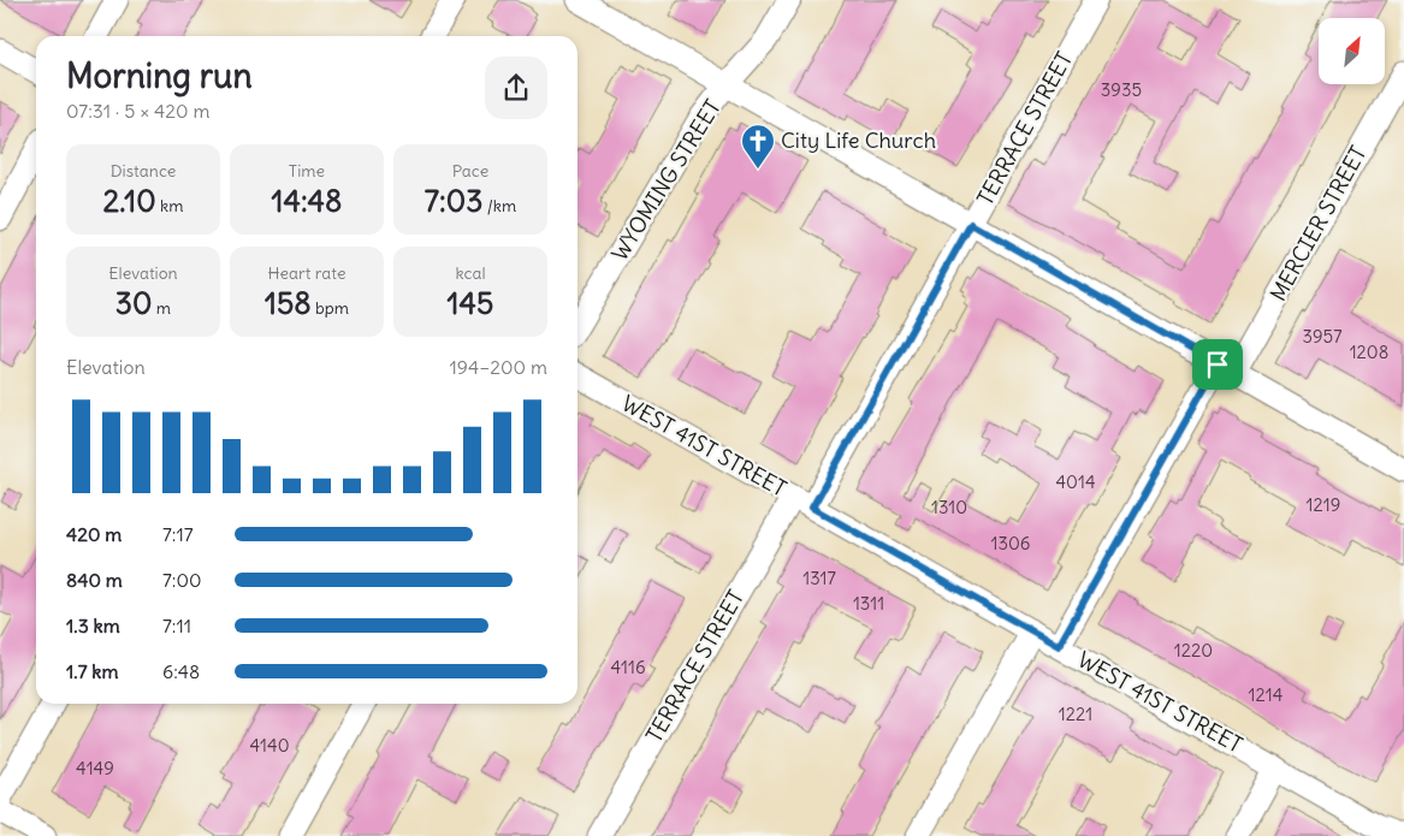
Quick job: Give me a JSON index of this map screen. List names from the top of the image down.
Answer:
{
  "streets": {
    "street": [
      "TERRACE STREET",
      "WYOMING STREET",
      "MERCIER STREET",
      "WEST 41ST STREET"
    ]
  },
  "crossings": [
    ["TERRACE STREET", "WEST 41ST STREET"],
    ["MERCIER STREET", "WEST 41ST STREET"]
  ],
  "places": {
    "church": ["City Life Church"]
  },
  "house_numbers": [
    "3935",
    "3957",
    "1208",
    "4014",
    "1219",
    "1310",
    "1306",
    "1317",
    "1311",
    "1220",
    "4116",
    "1214",
    "1221",
    "4140",
    "4149"
  ],
  "north": "top right",
  "page": {
    "heading": ["Morning run", "07:31 · 5 × 420 m"],
    "stats": [
      ["Distance", "2.10 km"],
      ["Time", "14:48"],
      ["Pace", "7:03 /km"],
      ["Elevation", "30 m"],
      ["Heart rate", "158 bpm"],
      ["kcal", "145"]
    ],
    "chart": ["Elevation", "194–200 m"],
    "list": [
      {
        "name": "420 m",
        "note": "7:17"
      },
      {
        "name": "840 m",
        "note": "7:00"
      },
      {
        "name": "1.3 km",
        "note": "7:11"
      },
      {
        "name": "1.7 km",
        "note": "6:48"
      }
    ]
  }
}
